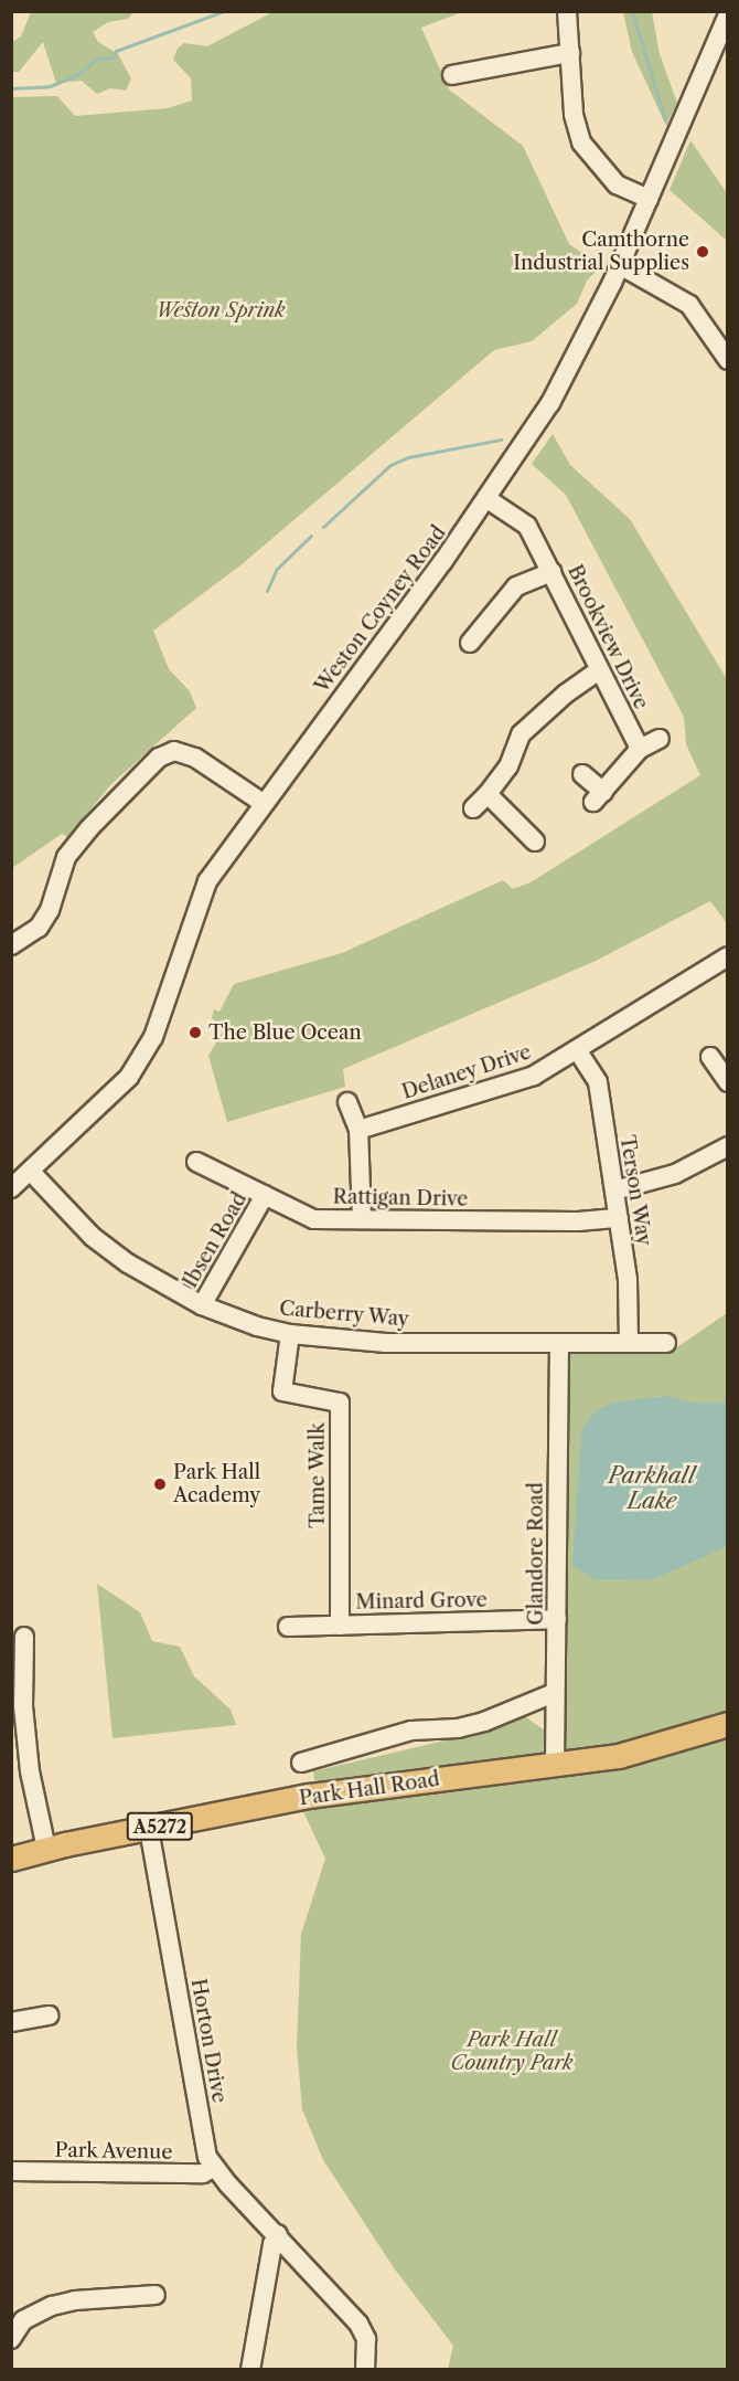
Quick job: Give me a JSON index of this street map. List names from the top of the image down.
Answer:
{
  "streets": {
    "main road": ["Park Hall Road", "A5272"],
    "street": [
      "Weston Coyney Road",
      "Brookview Drive",
      "Delaney Drive",
      "Terson Way",
      "Rattigan Drive",
      "Ibsen Road",
      "Carberry Way",
      "Tame Walk",
      "Glandore Road",
      "Minard Grove",
      "Horton Drive",
      "Park Avenue"
    ]
  },
  "crossings": [
    ["Weston Coyney Road", "Brookview Drive"],
    ["Weston Coyney Road", "Carberry Way"],
    ["Delaney Drive", "Terson Way"],
    ["Terson Way", "Rattigan Drive"],
    ["Terson Way", "Carberry Way"],
    ["Rattigan Drive", "Ibsen Road"],
    ["Ibsen Road", "Carberry Way"],
    ["Carberry Way", "Tame Walk"],
    ["Carberry Way", "Glandore Road"],
    ["Tame Walk", "Minard Grove"],
    ["Glandore Road", "Minard Grove"],
    ["Glandore Road", "Park Hall Road"],
    ["Park Hall Road", "Horton Drive"],
    ["Horton Drive", "Park Avenue"]
  ],
  "water": ["Parkhall Lake"],
  "parks": ["Weston Sprink", "Park Hall Country Park"],
  "places": ["Camthorne Industrial Supplies", "The Blue Ocean", "Park Hall Academy"]
}
